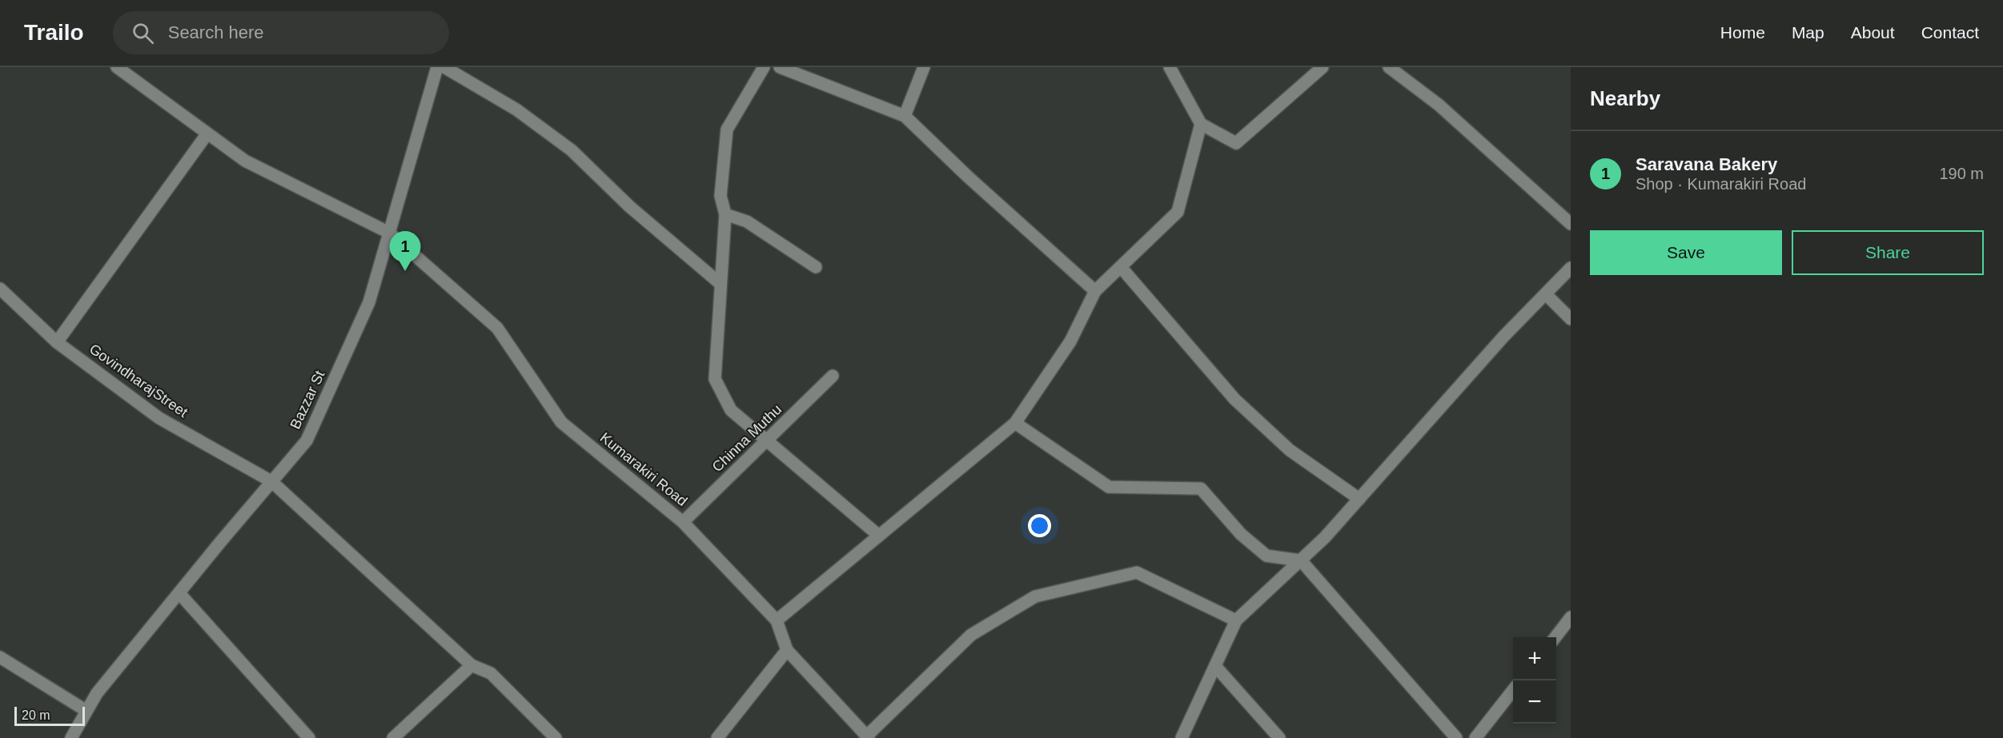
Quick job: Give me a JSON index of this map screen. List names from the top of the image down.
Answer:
{
  "streets": {
    "street": [
      "GovindharajStreet",
      "Bazzar St",
      "Chinna Muthu",
      "Kumarakiri Road"
    ]
  },
  "crossings": [
    ["GovindharajStreet", "Bazzar St"],
    ["Bazzar St", "Kumarakiri Road"],
    ["Chinna Muthu", "Kumarakiri Road"]
  ],
  "scale_bar": "20 m",
  "page": {
    "header": "Trailo",
    "search": "Search here",
    "nav": [
      "Home",
      "Map",
      "About",
      "Contact"
    ],
    "heading": "Nearby",
    "list": [
      {
        "mark": "1",
        "name": "Saravana Bakery",
        "note": "Shop · Kumarakiri Road",
        "value": "190 m"
      }
    ],
    "buttons": ["Save", "Share"],
    "pins": "1",
    "map_buttons": ["+", "−"],
    "scale": "20 m"
  }
}
